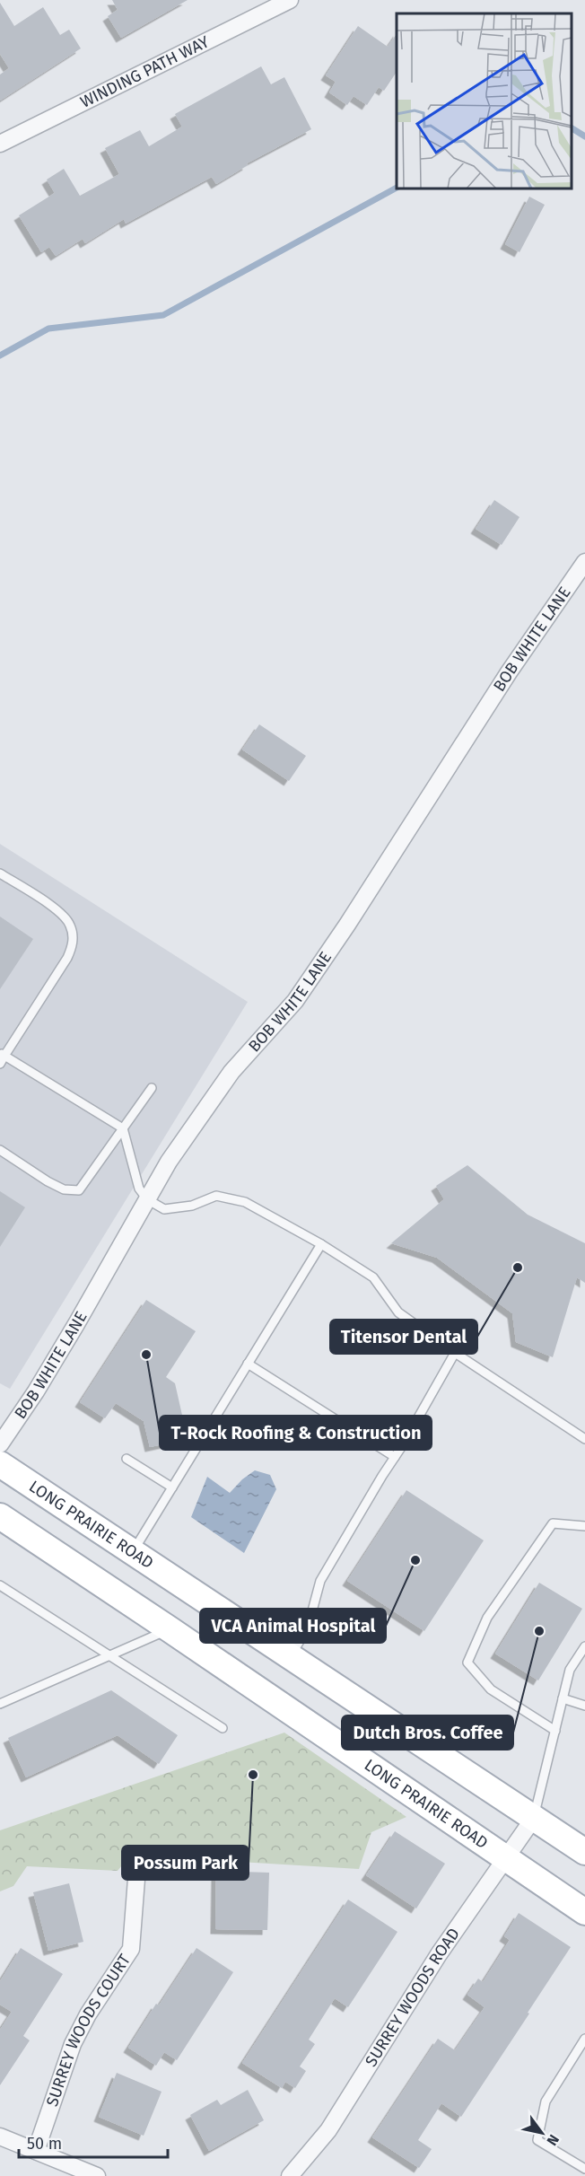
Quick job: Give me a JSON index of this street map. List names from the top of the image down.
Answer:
{
  "streets": {
    "main road": ["LONG PRAIRIE ROAD"],
    "street": [
      "WINDING PATH WAY",
      "BOB WHITE LANE",
      "SURREY WOODS ROAD",
      "SURREY WOODS COURT"
    ]
  },
  "crossings": [
    ["LONG PRAIRIE ROAD", "SURREY WOODS ROAD"]
  ],
  "places": [
    "Titensor Dental",
    "T-Rock Roofing & Construction",
    "VCA Animal Hospital",
    "Dutch Bros. Coffee",
    "Possum Park"
  ],
  "scale_bar": "50 m",
  "north": "bottom right"
}
